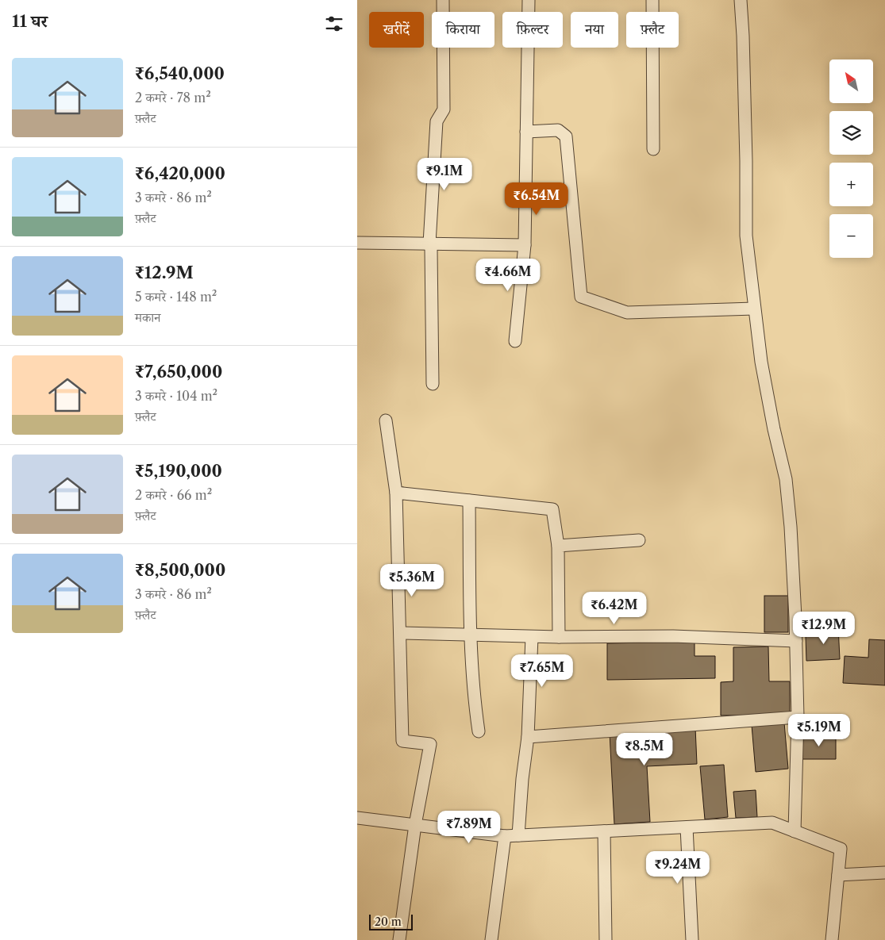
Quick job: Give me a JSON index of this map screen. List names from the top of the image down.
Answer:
{
  "scale_bar": "20 m",
  "north": "top left",
  "page": {
    "heading": "11 घर",
    "chip": [
      "खरीदें",
      "किराया",
      "फ़िल्टर",
      "नया",
      "फ़्लैट"
    ],
    "list": [
      {
        "name": "₹6,540,000",
        "note": "2 कमरे · 78 m² · फ़्लैट"
      },
      {
        "name": "₹6,420,000",
        "note": "3 कमरे · 86 m² · फ़्लैट"
      },
      {
        "name": "₹12.9M",
        "note": "5 कमरे · 148 m² · मकान"
      },
      {
        "name": "₹7,650,000",
        "note": "3 कमरे · 104 m² · फ़्लैट"
      },
      {
        "name": "₹5,190,000",
        "note": "2 कमरे · 66 m² · फ़्लैट"
      },
      {
        "name": "₹8,500,000",
        "note": "3 कमरे · 86 m² · फ़्लैट"
      }
    ],
    "map_buttons": ["+", "−"],
    "price": [
      "₹9.1M",
      "₹6.54M",
      "₹4.66M",
      "₹5.36M",
      "₹6.42M",
      "₹12.9M",
      "₹7.65M",
      "₹5.19M",
      "₹8.5M",
      "₹7.89M",
      "₹9.24M"
    ],
    "scale": "20 m"
  }
}
